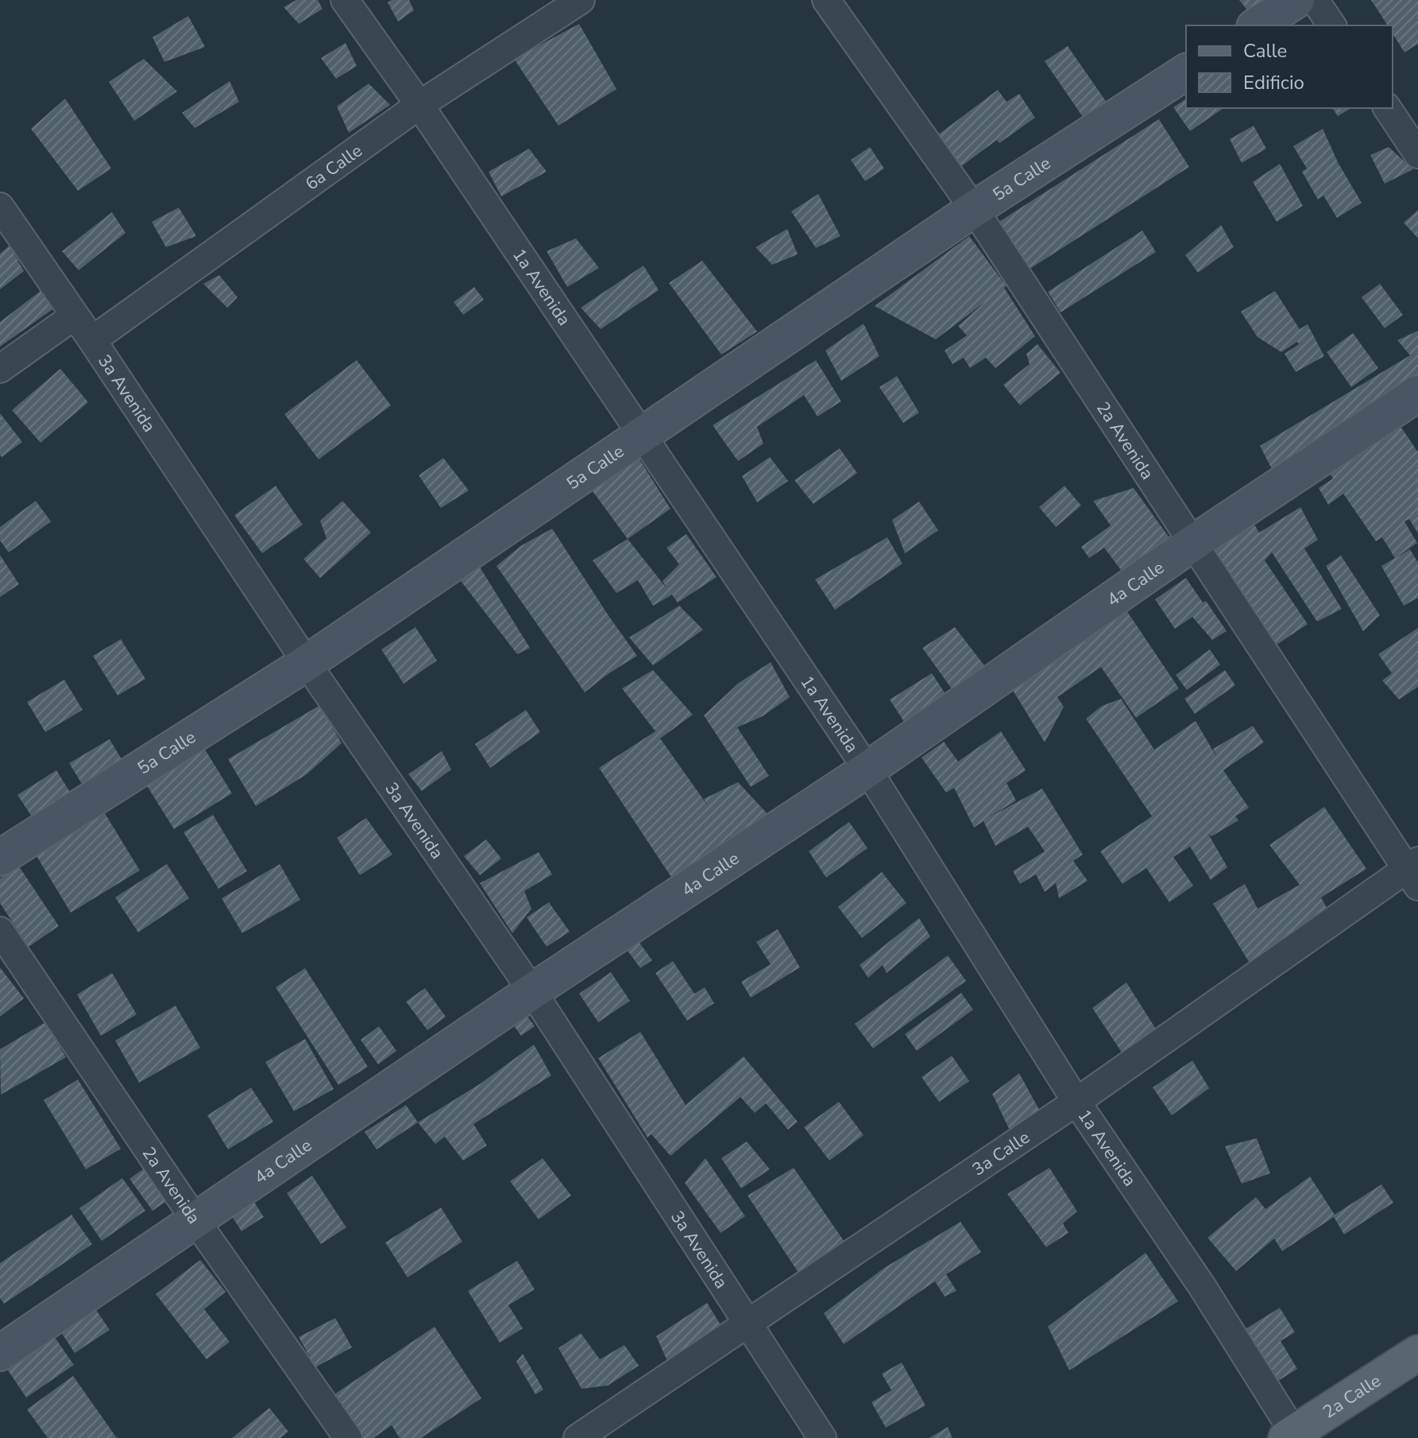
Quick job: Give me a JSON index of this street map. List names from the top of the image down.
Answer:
{
  "streets": {
    "main road": ["2a Calle"],
    "street": [
      "6a Calle",
      "5a Calle",
      "1a Avenida",
      "3a Avenida",
      "2a Avenida",
      "4a Calle",
      "3a Calle"
    ]
  },
  "crossings": [
    ["6a Calle", "1a Avenida"],
    ["6a Calle", "3a Avenida"],
    ["5a Calle", "1a Avenida"],
    ["5a Calle", "3a Avenida"],
    ["5a Calle", "2a Avenida"],
    ["1a Avenida", "4a Calle"],
    ["1a Avenida", "3a Calle"],
    ["1a Avenida", "2a Calle"],
    ["3a Avenida", "4a Calle"],
    ["3a Avenida", "3a Calle"],
    ["2a Avenida", "4a Calle"],
    ["2a Avenida", "3a Calle"]
  ],
  "legend": ["Calle", "Edificio"]
}
